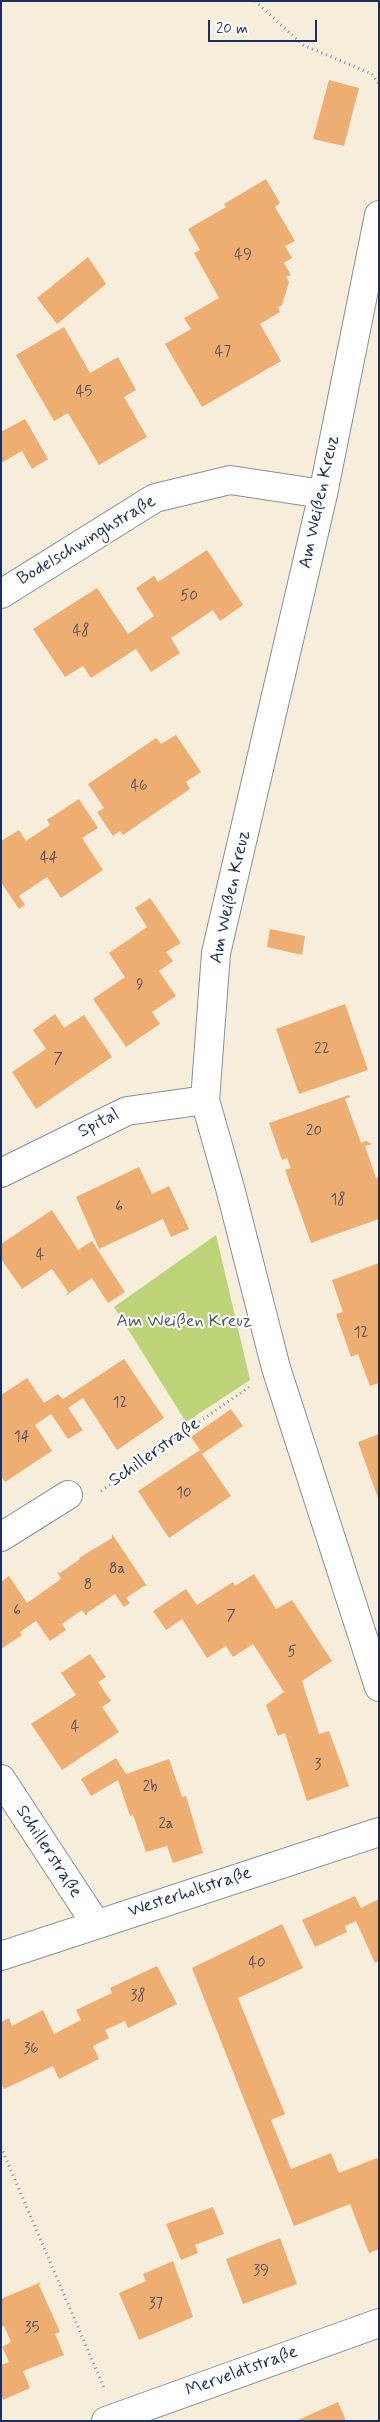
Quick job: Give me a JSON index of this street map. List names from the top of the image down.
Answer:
{
  "streets": {
    "street": [
      "Am Weißen Kreuz",
      "Bodelschwinghstraße",
      "Spital",
      "Schillerstraße",
      "Westerholtstraße",
      "Merveldtstraße"
    ]
  },
  "crossings": [
    ["Am Weißen Kreuz", "Bodelschwinghstraße"],
    ["Am Weißen Kreuz", "Spital"],
    ["Am Weißen Kreuz", "Schillerstraße"],
    ["Schillerstraße", "Westerholtstraße"]
  ],
  "parks": ["Am Weißen Kreuz"],
  "house_numbers": [
    "49",
    "47",
    "45",
    "50",
    "48",
    "46",
    "44",
    "9",
    "22",
    "7",
    "20",
    "18",
    "6",
    "4",
    "12",
    "12",
    "14",
    "10",
    "8a",
    "8",
    "6",
    "7",
    "5",
    "4",
    "3",
    "2b",
    "2a",
    "40",
    "38",
    "36",
    "39",
    "37",
    "35"
  ],
  "scale_bar": "20 m"
}
